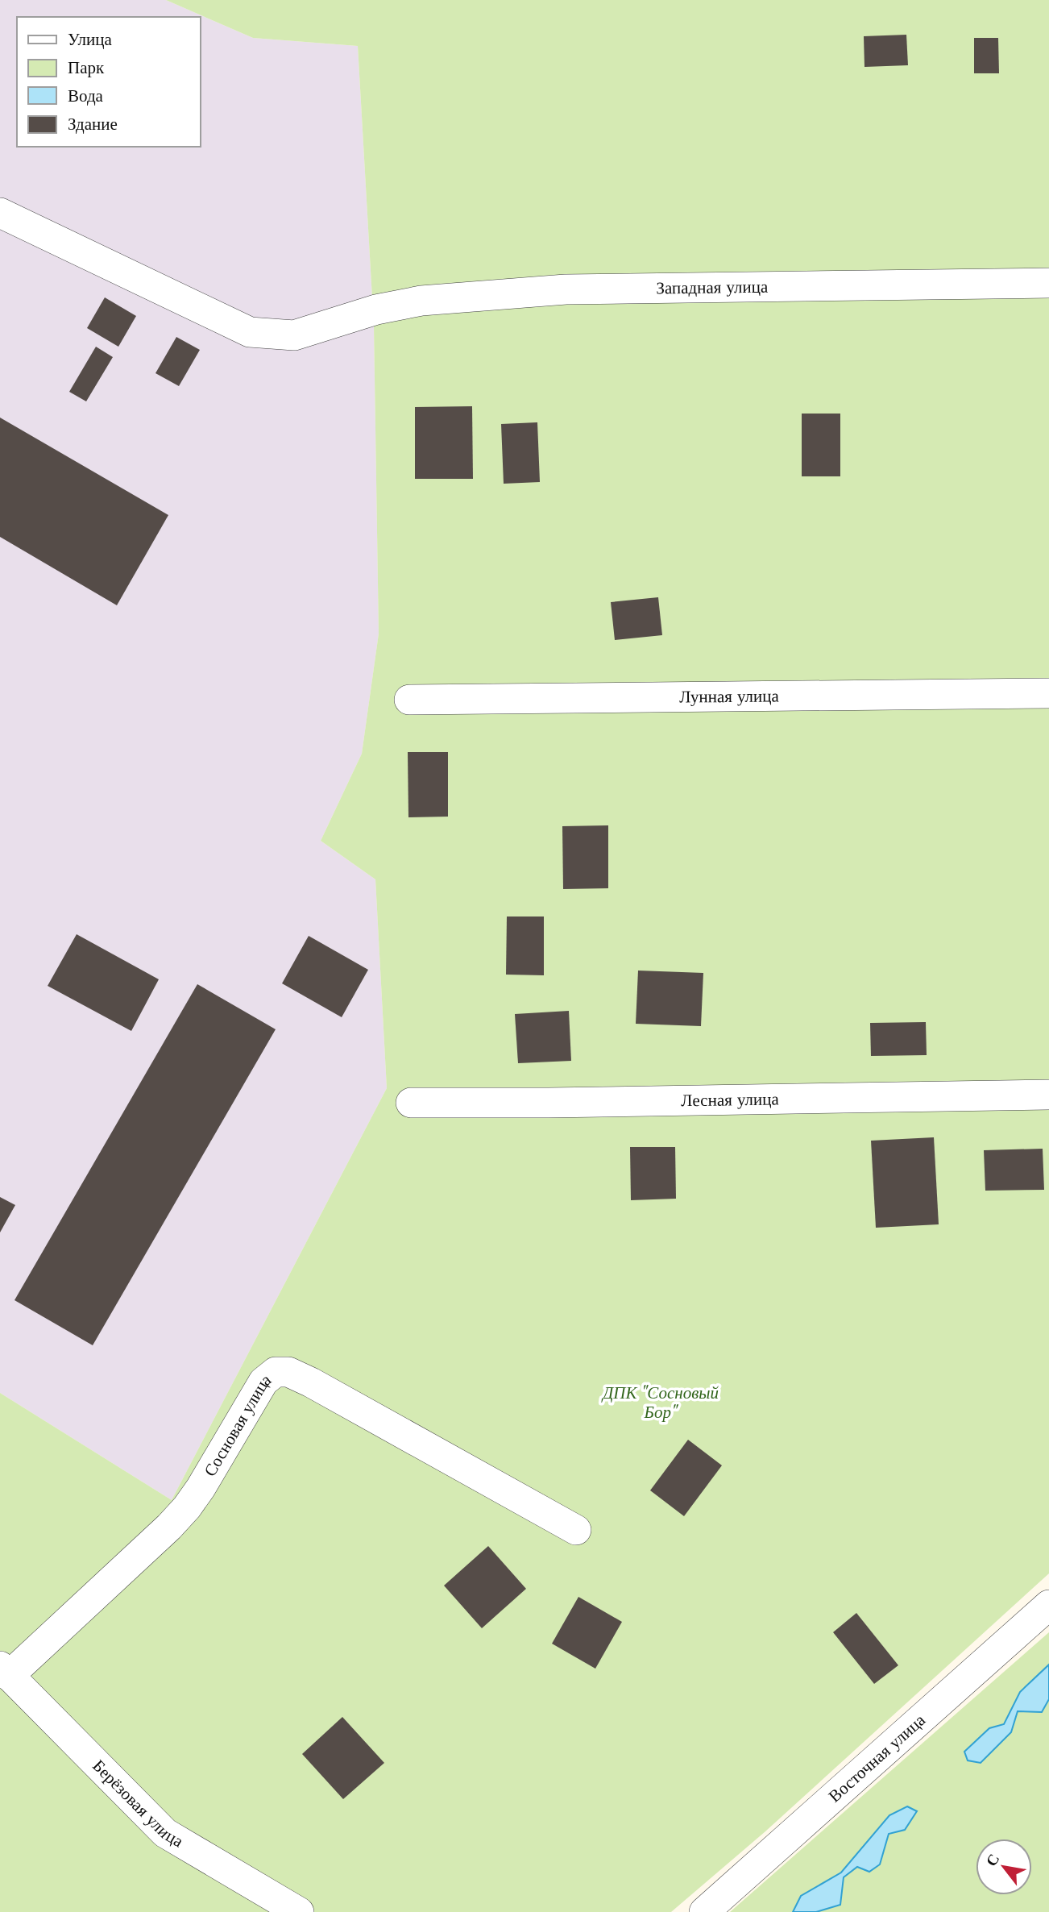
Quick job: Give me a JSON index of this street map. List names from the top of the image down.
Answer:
{
  "streets": {
    "street": [
      "Западная улица",
      "Лунная улица",
      "Лесная улица",
      "Сосновая улица",
      "Восточная улица",
      "Берёзовая улица"
    ]
  },
  "crossings": [
    ["Сосновая улица", "Берёзовая улица"]
  ],
  "parks": ["ДПК \"Сосновый Бор\""],
  "legend": [
    "Улица",
    "Парк",
    "Вода",
    "Здание"
  ],
  "north": "top left"
}
